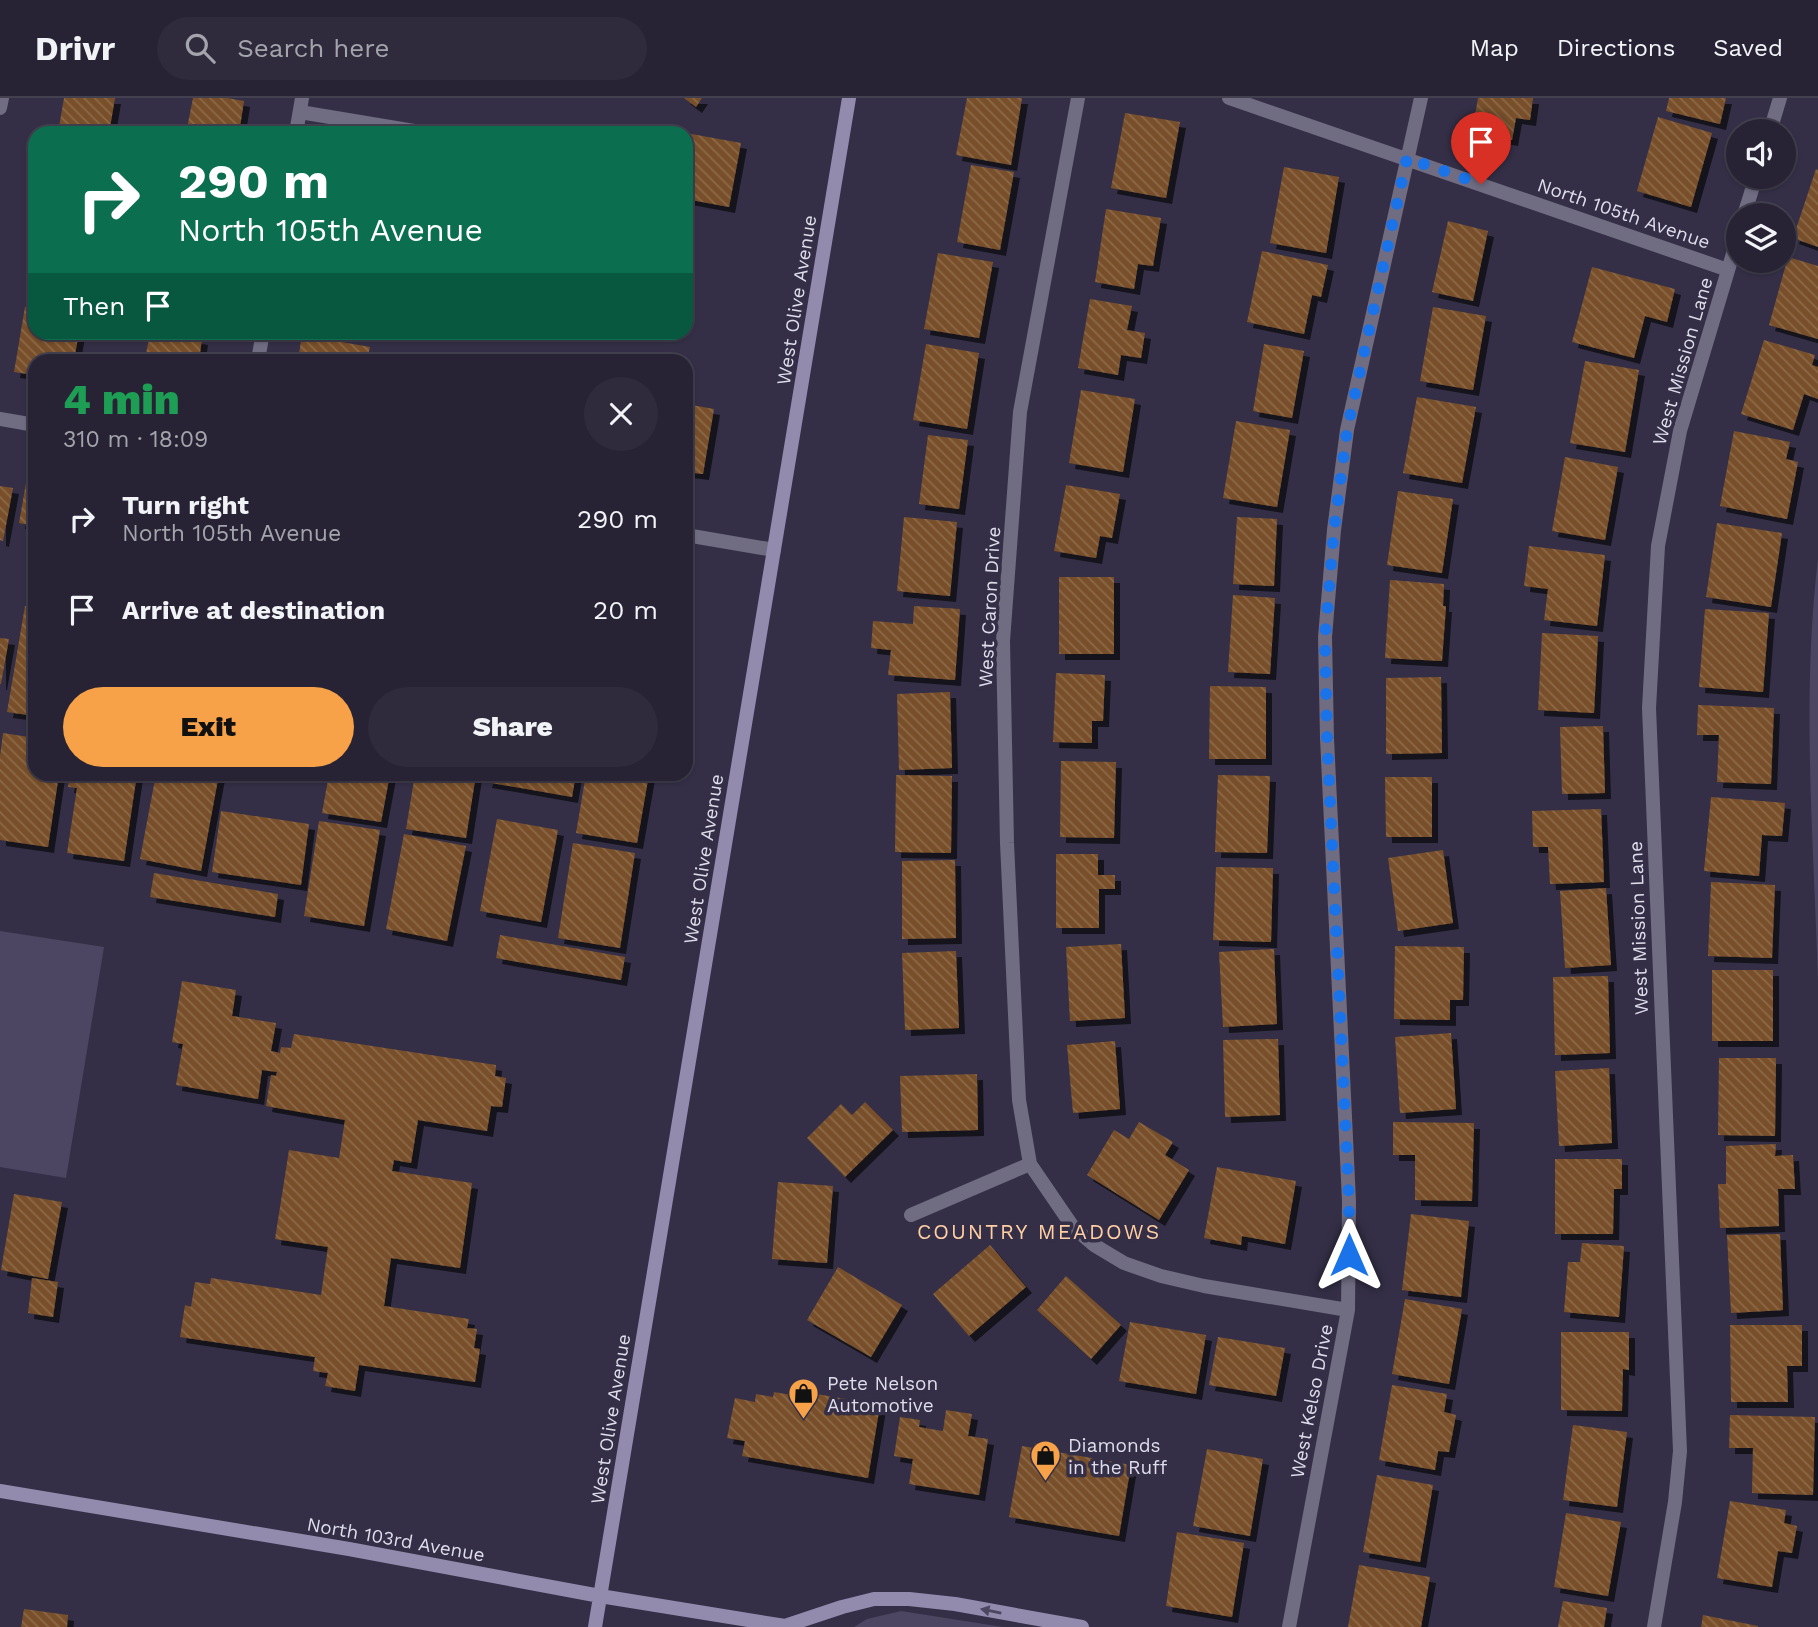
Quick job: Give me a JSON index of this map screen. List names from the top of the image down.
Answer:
{
  "streets": {
    "main road": ["West Olive Avenue", "North 103rd Avenue"],
    "street": [
      "North 105th Avenue",
      "West Mission Lane",
      "West Caron Drive",
      "West Kelso Drive"
    ]
  },
  "crossings": [
    ["North 105th Avenue", "West Kelso Drive"],
    ["West Olive Avenue", "North 103rd Avenue"],
    ["West Caron Drive", "West Kelso Drive"]
  ],
  "districts": ["COUNTRY MEADOWS"],
  "places": {
    "shop": ["Pete Nelson Automotive", "Diamonds in the Ruff"]
  },
  "page": {
    "header": "Drivr",
    "search": "Search here",
    "nav": ["Map", "Directions", "Saved"],
    "turn": ["290 m", "North 105th Avenue"],
    "then": "Then",
    "heading": ["4 min", "310 m · 18:09"],
    "list": [
      {
        "name": "Turn right",
        "note": "North 105th Avenue",
        "value": "290 m"
      },
      {
        "name": "Arrive at destination",
        "value": "20 m"
      }
    ],
    "buttons": ["Exit", "Share"]
  }
}
